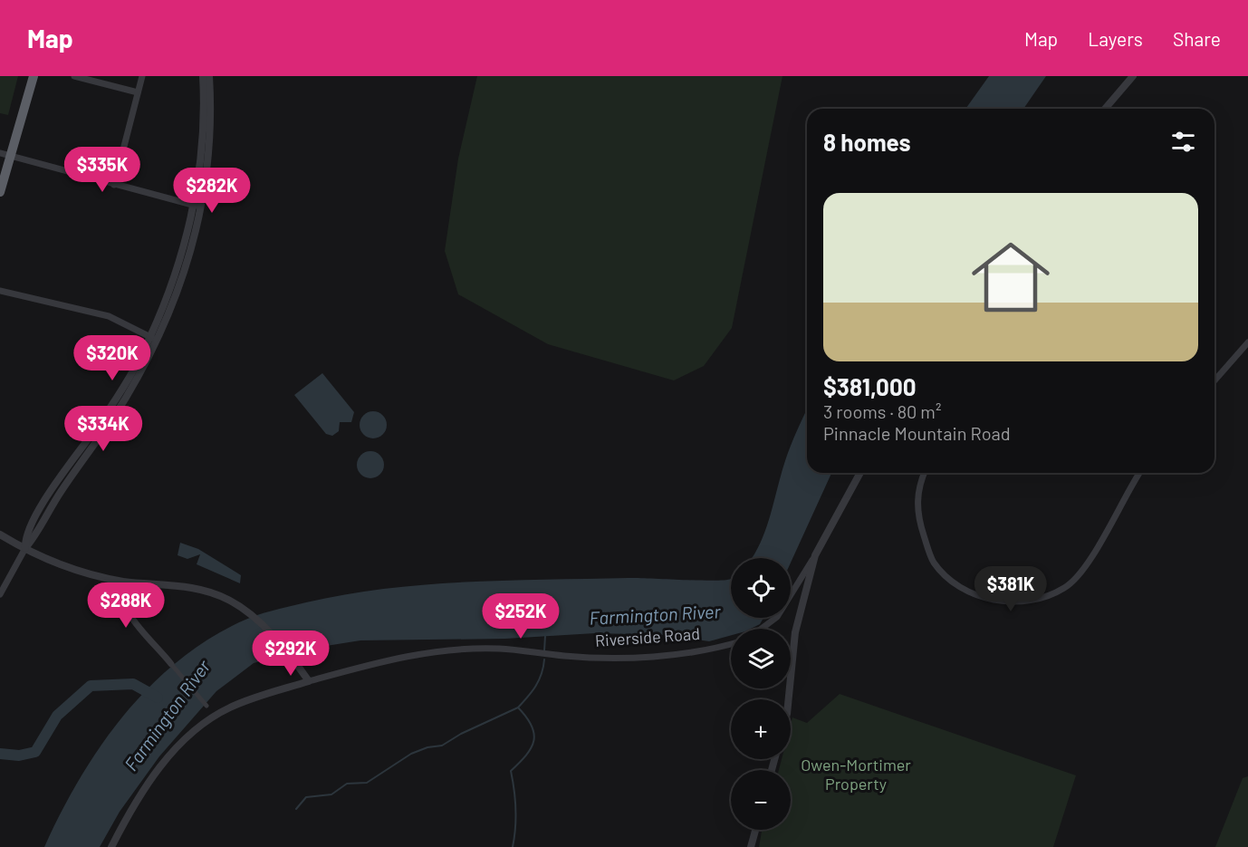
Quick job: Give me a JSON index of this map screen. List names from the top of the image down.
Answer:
{
  "streets": {
    "street": ["Riverside Road"]
  },
  "water": ["Farmington River"],
  "parks": ["Owen-Mortimer Property"],
  "page": {
    "header": "Map",
    "nav": ["Map", "Layers", "Share"],
    "heading": "8 homes",
    "price": [
      "$335K",
      "$282K",
      "$320K",
      "$334K",
      "$381K",
      "$288K",
      "$252K",
      "$292K"
    ],
    "list": [
      {
        "name": "$381,000",
        "note": "3 rooms · 80 m² · Pinnacle Mountain Road"
      }
    ],
    "map_buttons": ["+", "−"]
  }
}
